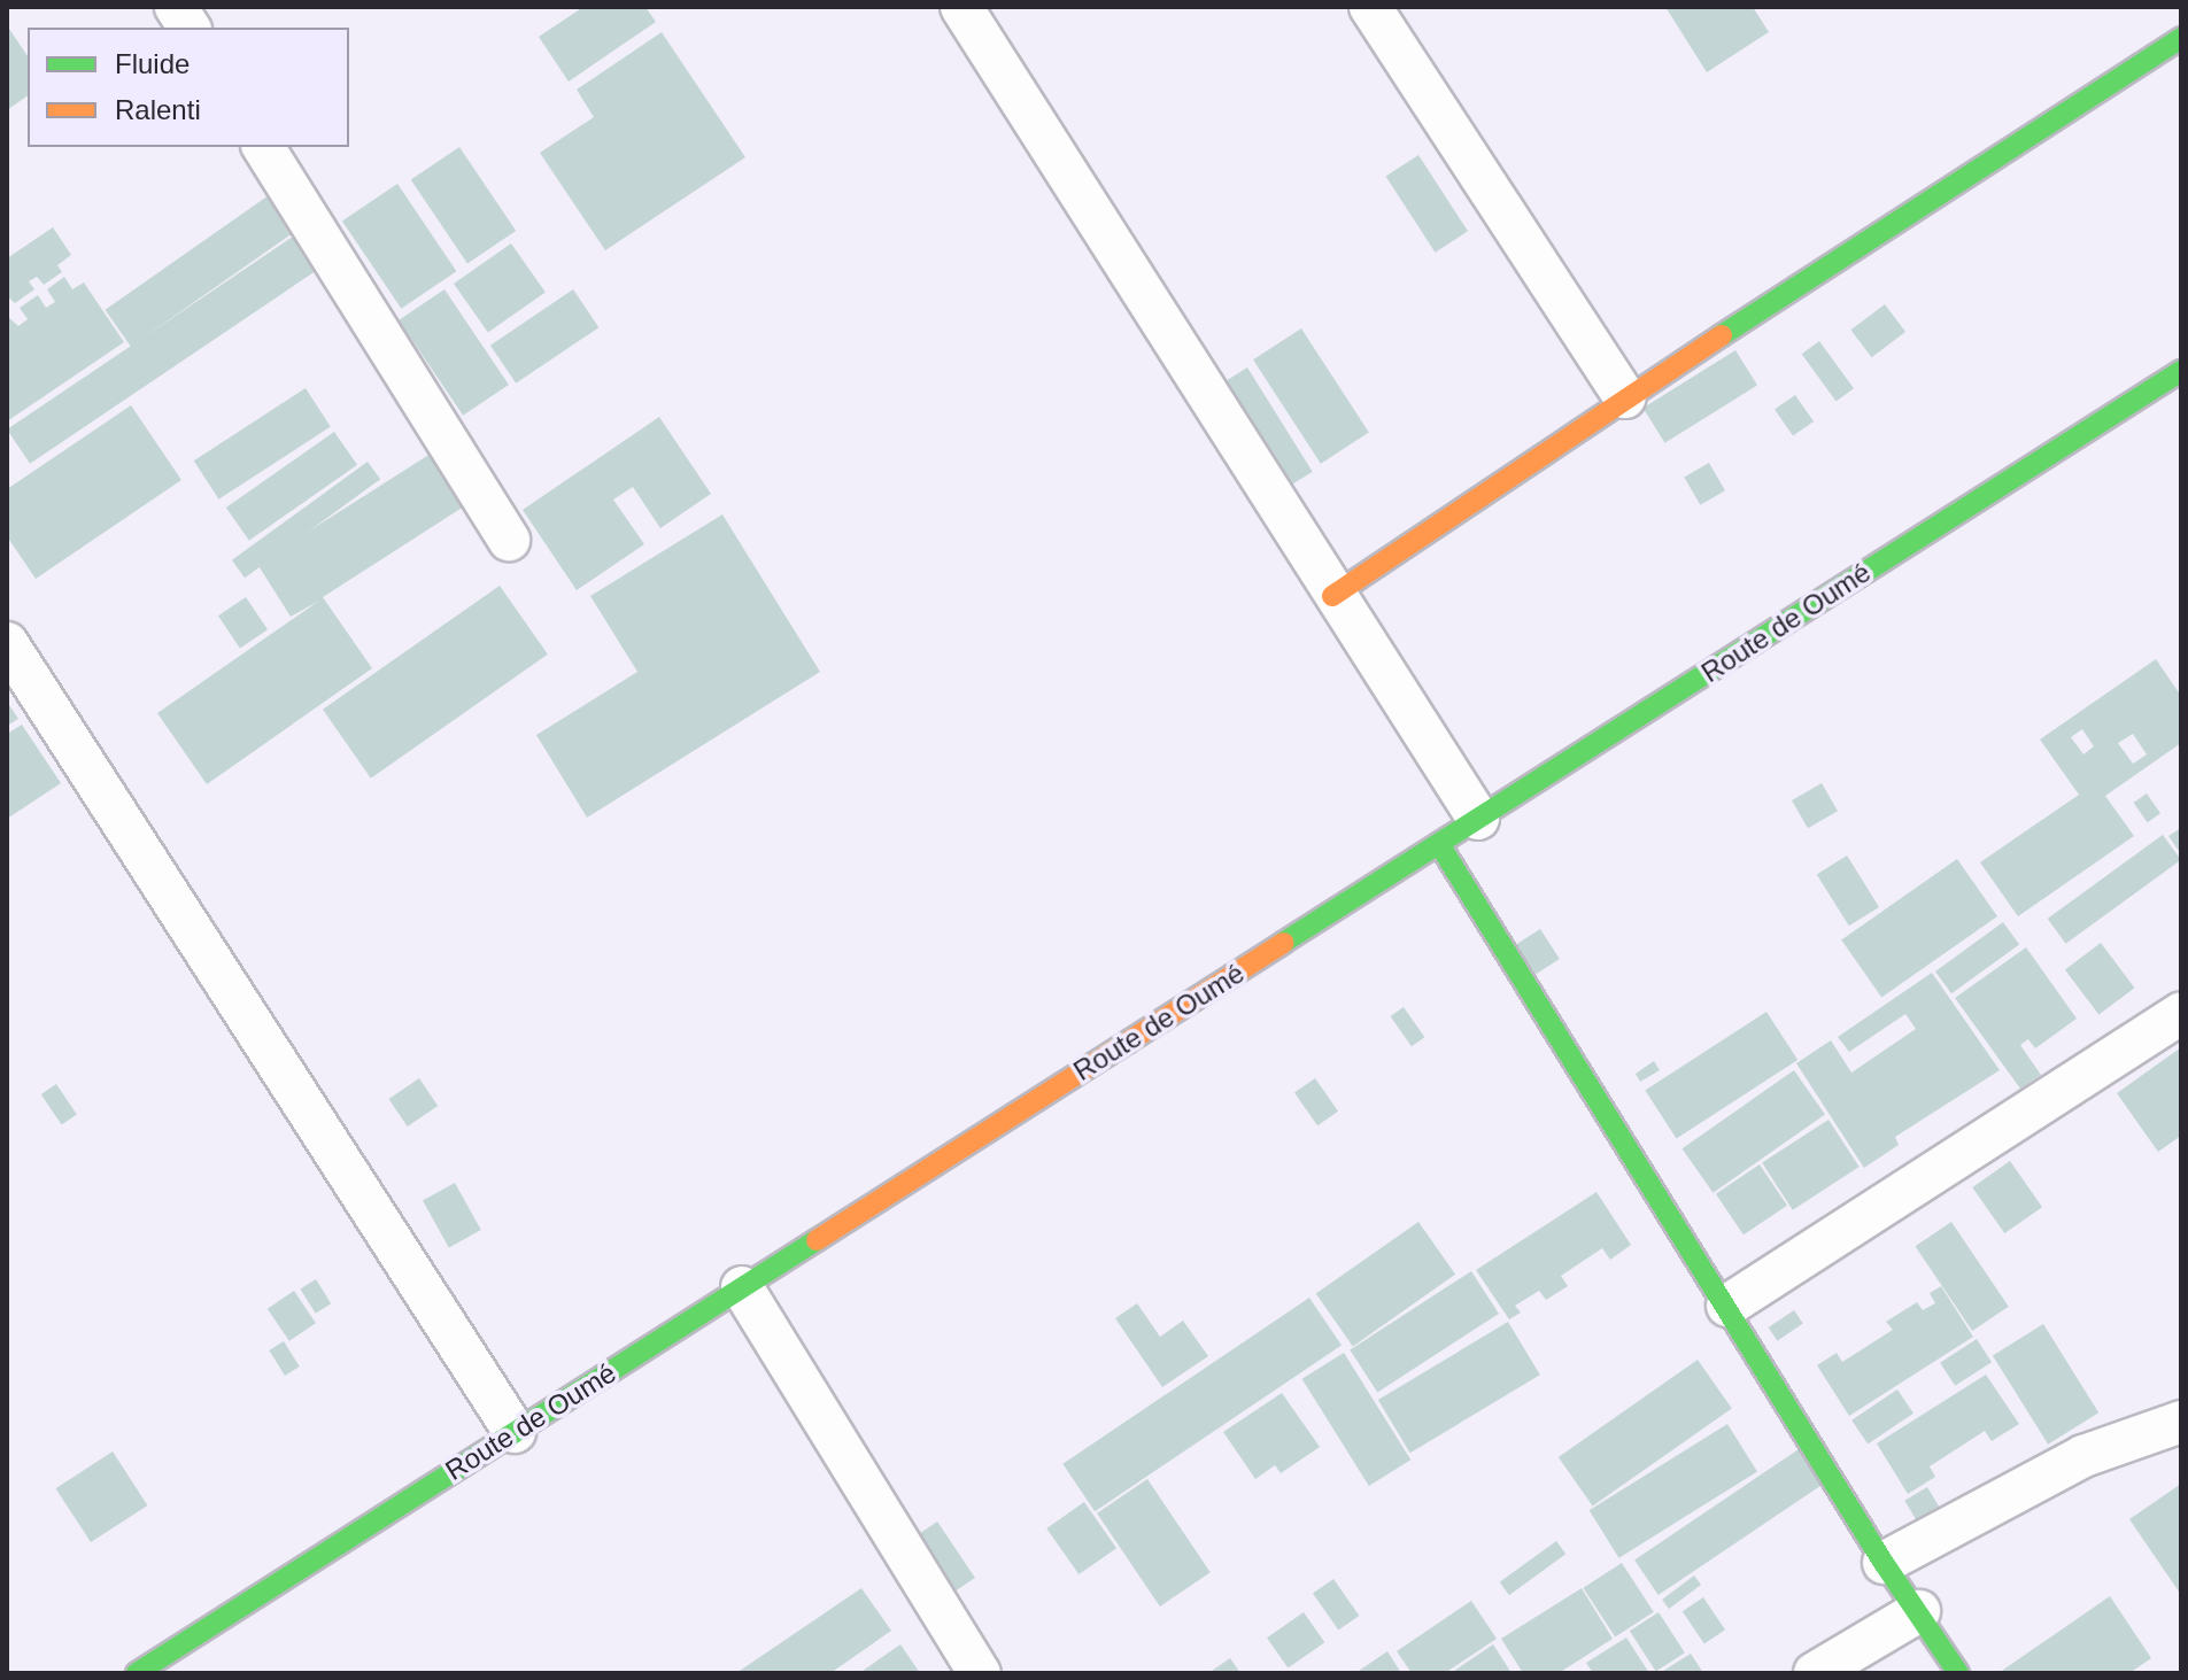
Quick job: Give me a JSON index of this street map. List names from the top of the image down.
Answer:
{
  "streets": {
    "street": ["Route de Oumé"]
  },
  "legend": ["Fluide", "Ralenti"]
}
